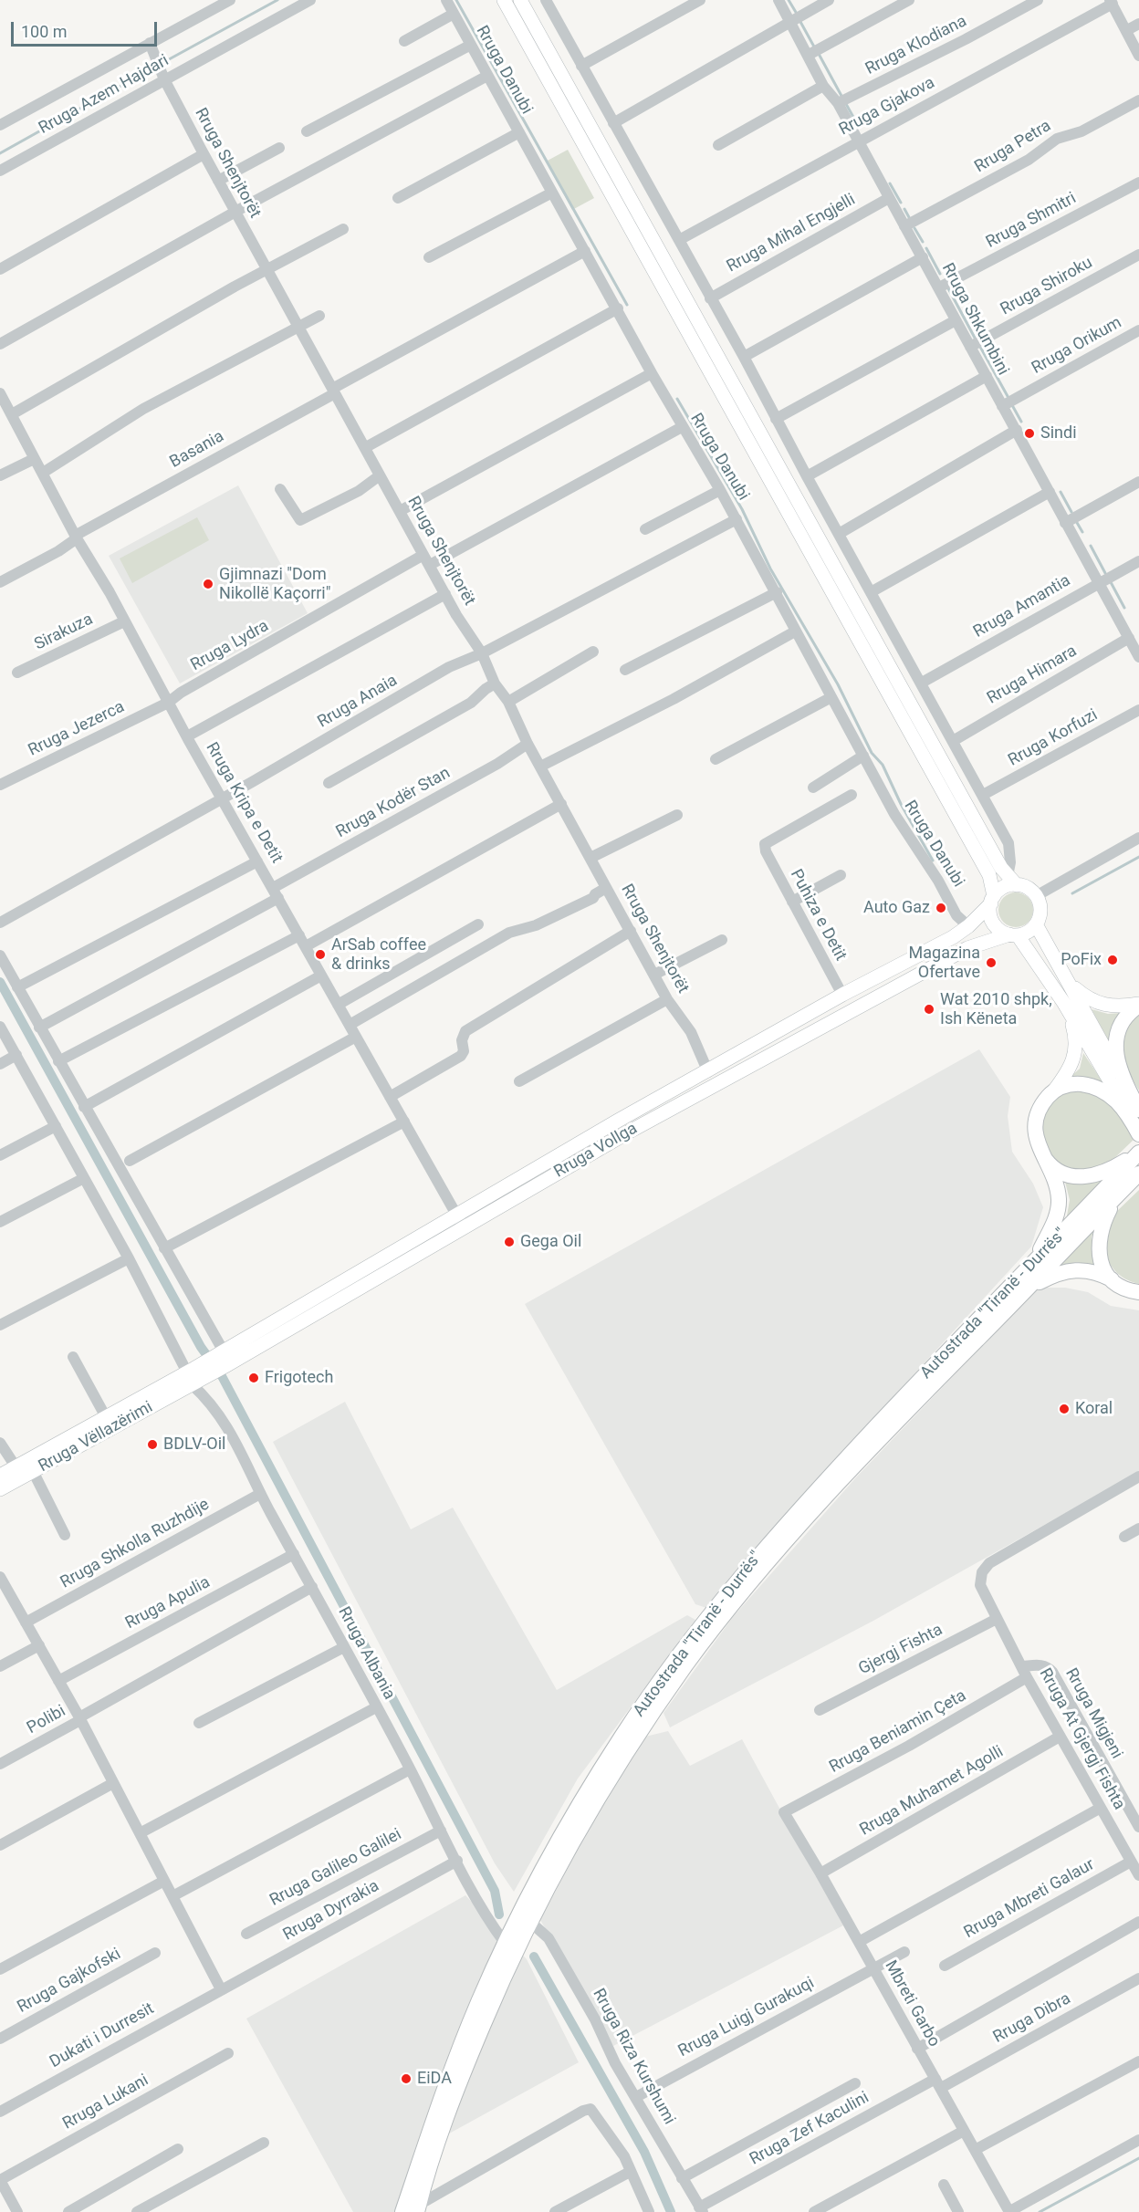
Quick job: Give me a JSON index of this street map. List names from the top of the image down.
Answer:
{
  "streets": {
    "highway": ["Autostrada \"Tiranë - Durrës\""],
    "main road": ["Rruga Vollga", "Rruga Vëllazërimi"],
    "street": [
      "Rruga Klodiana",
      "Rruga Danubi",
      "Rruga Azem Hajdari",
      "Rruga Gjakova",
      "Rruga Petra",
      "Rruga Shenjtorët",
      "Rruga Shmitri",
      "Rruga Mihal Engjelli",
      "Rruga Shiroku",
      "Rruga Shkumbini",
      "Rruga Orikum",
      "Basania",
      "Rruga Amantia",
      "Sirakuza",
      "Rruga Lydra",
      "Rruga Himara",
      "Rruga Anaia",
      "Rruga Jezerca",
      "Rruga Korfuzi",
      "Rruga Kripa e Detit",
      "Rruga Kodër Stan",
      "Puhiza e Detit",
      "Rruga Shkolla Ruzhdije",
      "Rruga Apulia",
      "Gjergj Fishta",
      "Rruga Albania",
      "Rruga Migjeni",
      "Polibi",
      "Rruga Beniamin Çeta",
      "Rruga At Gjergj Fishta",
      "Rruga Muhamet Agolli",
      "Rruga Galileo Galilei",
      "Rruga Mbreti Galaur",
      "Rruga Dyrrakia",
      "Rruga Gajkofski",
      "Mbreti Garbo",
      "Rruga Luigj Gurakuqi",
      "Rruga Dibra",
      "Dukati i Durresit",
      "Rruga Riza Kurshumi",
      "Rruga Lukani",
      "Rruga Zef Kaculini"
    ]
  },
  "crossings": [
    ["Rruga Klodiana", "Rruga Shkumbini"],
    ["Rruga Danubi", "Basania"],
    ["Rruga Danubi", "Rruga Anaia"],
    ["Rruga Danubi", "Rruga Vollga"],
    ["Rruga Azem Hajdari", "Rruga Shenjtorët"],
    ["Rruga Gjakova", "Rruga Shkumbini"],
    ["Rruga Petra", "Rruga Shkumbini"],
    ["Rruga Shenjtorët", "Basania"],
    ["Rruga Shenjtorët", "Rruga Lydra"],
    ["Rruga Shenjtorët", "Rruga Anaia"],
    ["Rruga Shenjtorët", "Rruga Kodër Stan"],
    ["Rruga Shenjtorët", "Rruga Vollga"],
    ["Rruga Shmitri", "Rruga Shkumbini"],
    ["Rruga Mihal Engjelli", "Rruga Shkumbini"],
    ["Rruga Shiroku", "Rruga Shkumbini"],
    ["Rruga Shkumbini", "Rruga Orikum"],
    ["Rruga Shkumbini", "Rruga Amantia"],
    ["Rruga Shkumbini", "Rruga Himara"],
    ["Basania", "Rruga Kripa e Detit"],
    ["Sirakuza", "Rruga Kripa e Detit"],
    ["Rruga Lydra", "Rruga Jezerca"],
    ["Rruga Lydra", "Rruga Kripa e Detit"],
    ["Rruga Anaia", "Rruga Kripa e Detit"],
    ["Rruga Jezerca", "Rruga Kripa e Detit"],
    ["Rruga Kripa e Detit", "Rruga Kodër Stan"],
    ["Rruga Kripa e Detit", "Rruga Vollga"],
    ["Puhiza e Detit", "Rruga Vollga"],
    ["Rruga Vollga", "Rruga Vëllazërimi"],
    ["Rruga Vollga", "Rruga Albania"],
    ["Autostrada \"Tiranë - Durrës\"", "Rruga Albania"],
    ["Autostrada \"Tiranë - Durrës\"", "Rruga Riza Kurshumi"],
    ["Rruga Vëllazërimi", "Rruga Albania"],
    ["Rruga Shkolla Ruzhdije", "Rruga Albania"],
    ["Rruga Apulia", "Rruga Albania"],
    ["Gjergj Fishta", "Rruga At Gjergj Fishta"],
    ["Rruga Albania", "Polibi"],
    ["Rruga Albania", "Rruga Galileo Galilei"],
    ["Rruga Albania", "Rruga Dyrrakia"],
    ["Rruga Migjeni", "Rruga Beniamin Çeta"],
    ["Rruga Migjeni", "Rruga At Gjergj Fishta"],
    ["Rruga Beniamin Çeta", "Rruga At Gjergj Fishta"],
    ["Rruga Beniamin Çeta", "Mbreti Garbo"],
    ["Rruga At Gjergj Fishta", "Rruga Muhamet Agolli"],
    ["Rruga At Gjergj Fishta", "Rruga Mbreti Galaur"],
    ["Rruga Muhamet Agolli", "Mbreti Garbo"],
    ["Rruga Dyrrakia", "Dukati i Durresit"],
    ["Mbreti Garbo", "Rruga Luigj Gurakuqi"],
    ["Mbreti Garbo", "Rruga Dibra"],
    ["Mbreti Garbo", "Rruga Zef Kaculini"],
    ["Rruga Luigj Gurakuqi", "Rruga Riza Kurshumi"],
    ["Rruga Dibra", "Rruga Zef Kaculini"],
    ["Rruga Riza Kurshumi", "Rruga Zef Kaculini"]
  ],
  "places": [
    "Sindi",
    "Gjimnazi \"Dom Nikollë Kaçorri\"",
    "Auto Gaz",
    "ArSab coffee & drinks",
    "PoFix",
    "Magazina Ofertave",
    "Wat 2010 shpk, Ish Këneta",
    "Gega Oil",
    "Frigotech",
    "Koral",
    "BDLV-Oil",
    "EiDA"
  ],
  "scale_bar": "100 m"
}
